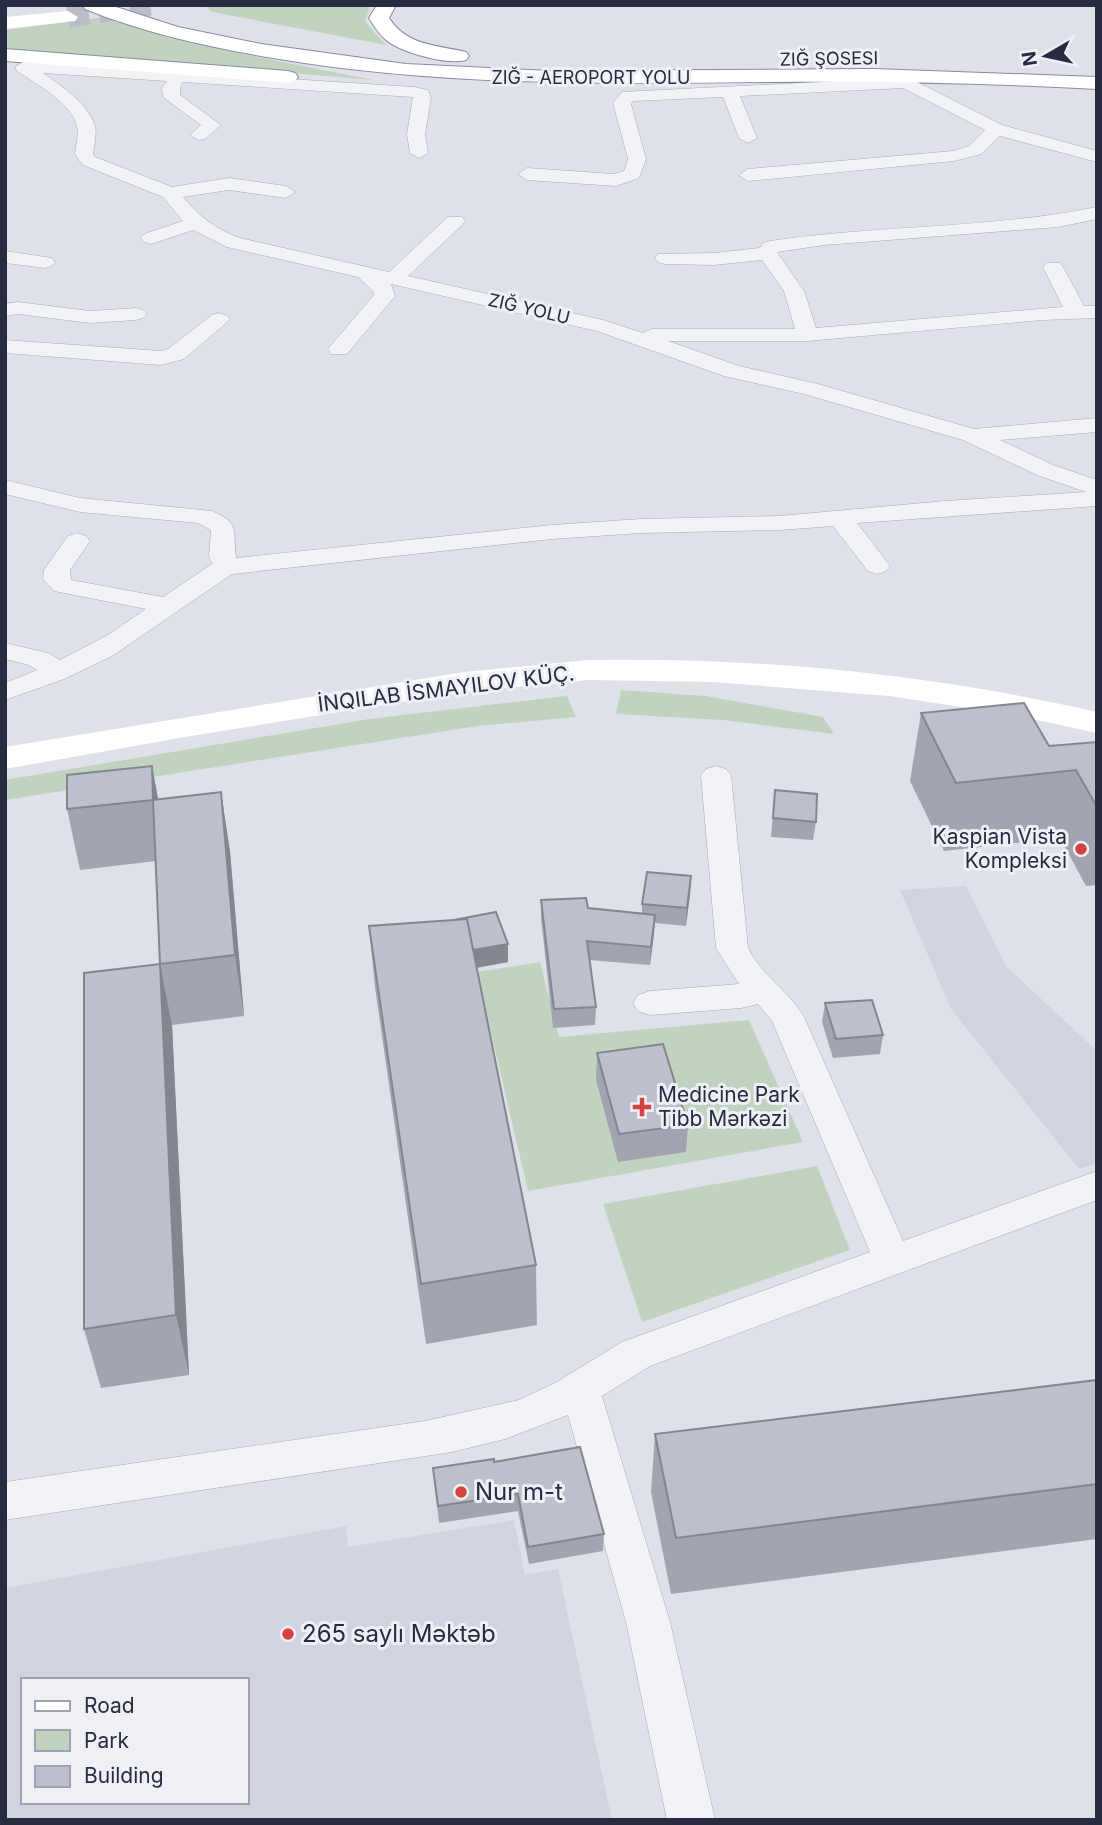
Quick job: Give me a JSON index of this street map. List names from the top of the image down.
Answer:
{
  "places": {
    "other": ["Kaspian Vista Kompleksi", "Nur m-t", "265 saylı Məktəb"],
    "health": ["Medicine Park Tibb Mərkəzi"]
  },
  "legend": ["Road", "Park", "Building"],
  "north": "left"
}
